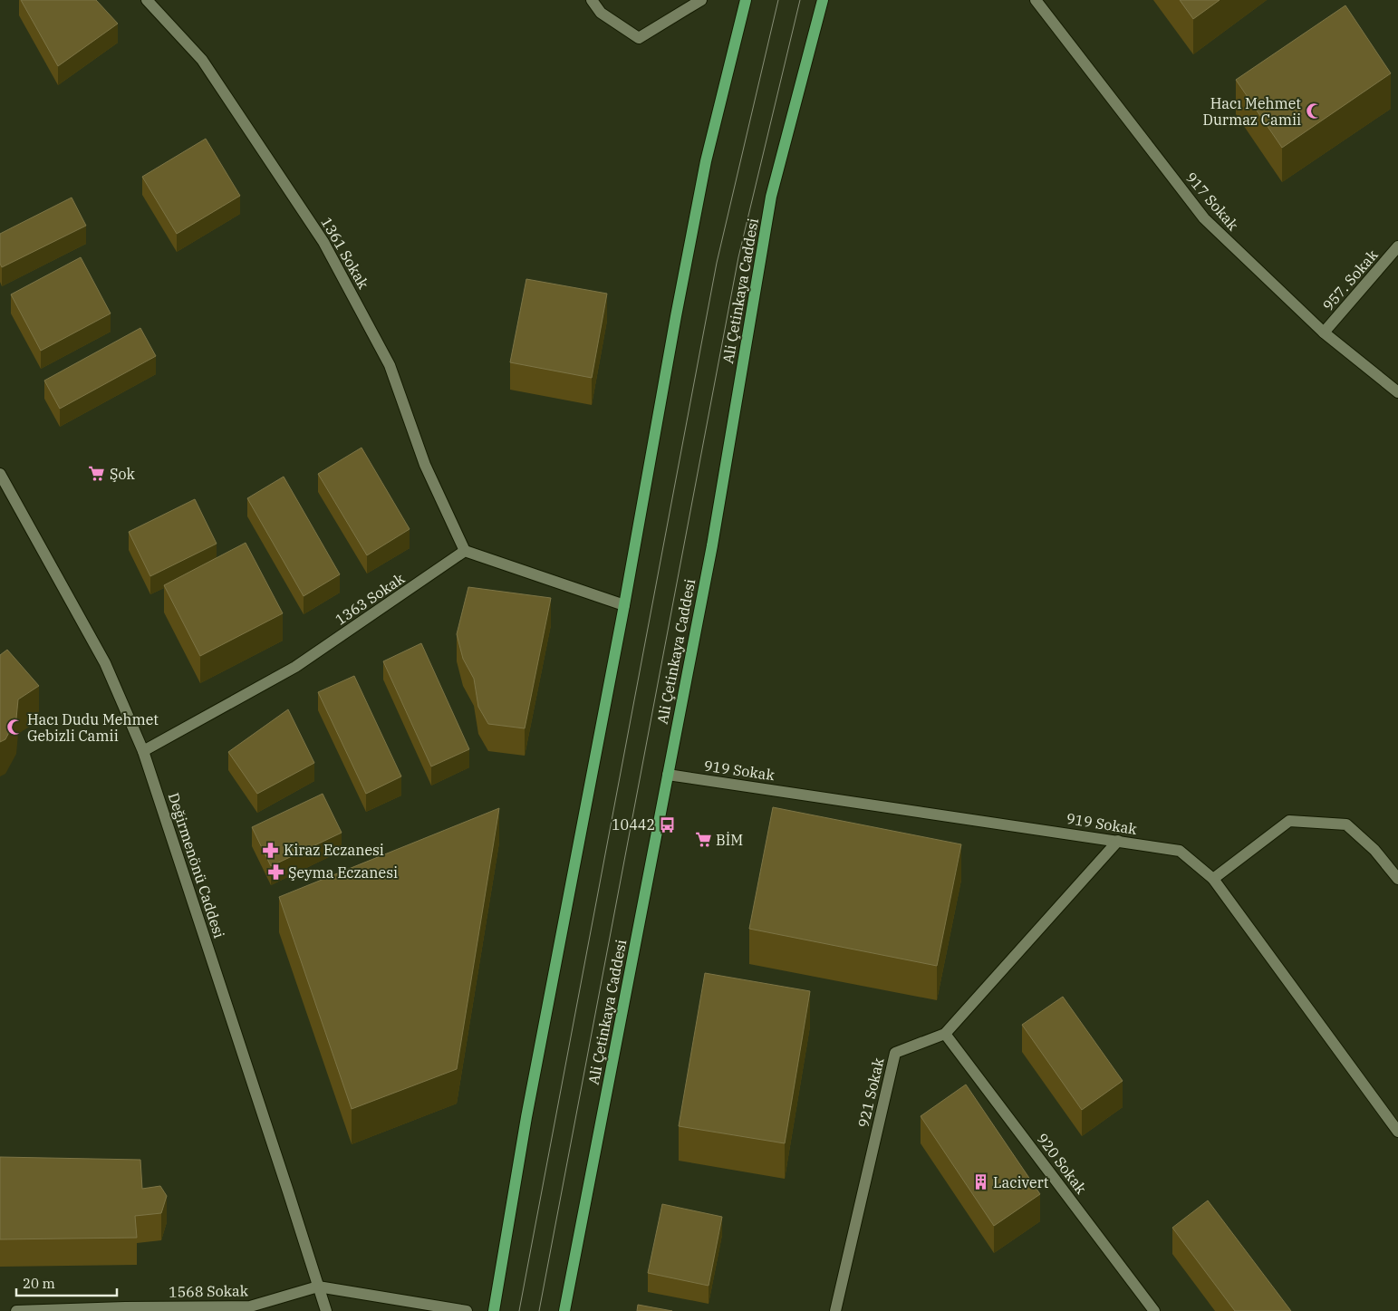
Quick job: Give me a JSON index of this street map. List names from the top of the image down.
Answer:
{
  "streets": {
    "main road": ["Ali Çetinkaya Caddesi"],
    "street": [
      "917 Sokak",
      "1361 Sokak",
      "957. Sokak",
      "1363 Sokak",
      "919 Sokak",
      "Değirmenönü Caddesi",
      "921 Sokak",
      "920 Sokak",
      "1568 Sokak"
    ]
  },
  "crossings": [
    ["917 Sokak", "957. Sokak"],
    ["1361 Sokak", "1363 Sokak"],
    ["Ali Çetinkaya Caddesi", "919 Sokak"],
    ["1363 Sokak", "Değirmenönü Caddesi"],
    ["919 Sokak", "921 Sokak"],
    ["Değirmenönü Caddesi", "1568 Sokak"],
    ["921 Sokak", "920 Sokak"]
  ],
  "places": {
    "mosque": ["Hacı Mehmet Durmaz Camii", "Hacı Dudu Mehmet Gebizli Camii"],
    "supermarket": ["Şok", "BİM"],
    "bus stop": ["10442"],
    "pharmacy": ["Kiraz Eczanesi", "Şeyma Eczanesi"],
    "building": ["Lacivert"]
  },
  "scale_bar": "20 m"
}
